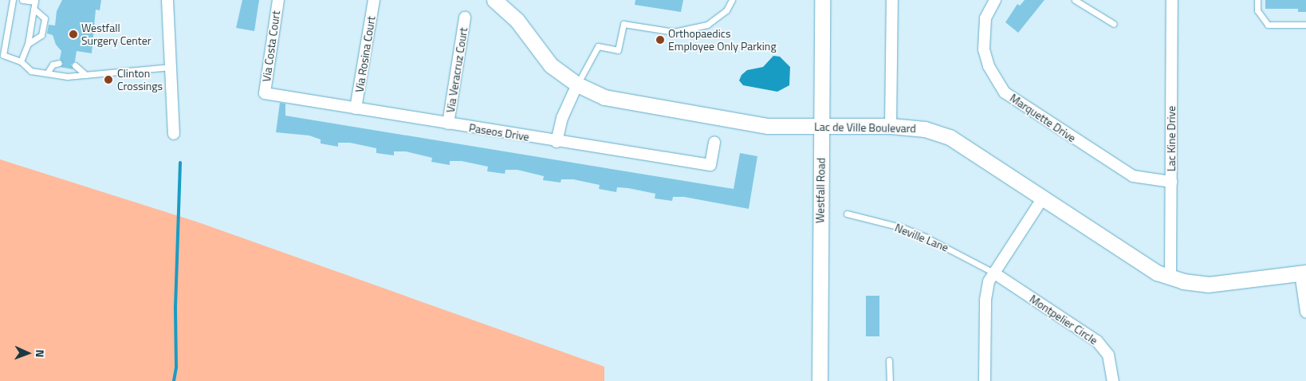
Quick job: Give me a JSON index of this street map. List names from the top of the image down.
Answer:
{
  "streets": {
    "street": [
      "Via Costa Court",
      "Via Rosina Court",
      "Via Veracruz Court",
      "Marquette Drive",
      "Lac de Ville Boulevard",
      "Paseos Drive",
      "Lac Kine Drive",
      "Westfall Road",
      "Montpelier Circle"
    ],
    "lane": ["Neville Lane"]
  },
  "crossings": [
    ["Via Costa Court", "Paseos Drive"],
    ["Via Rosina Court", "Paseos Drive"],
    ["Via Veracruz Court", "Paseos Drive"],
    ["Marquette Drive", "Lac Kine Drive"],
    ["Lac de Ville Boulevard", "Lac Kine Drive"],
    ["Lac de Ville Boulevard", "Westfall Road"],
    ["Neville Lane", "Montpelier Circle"]
  ],
  "places": ["Westfall Surgery Center", "Orthopaedics Employee Only Parking", "Clinton Crossings"],
  "north": "right"
}
